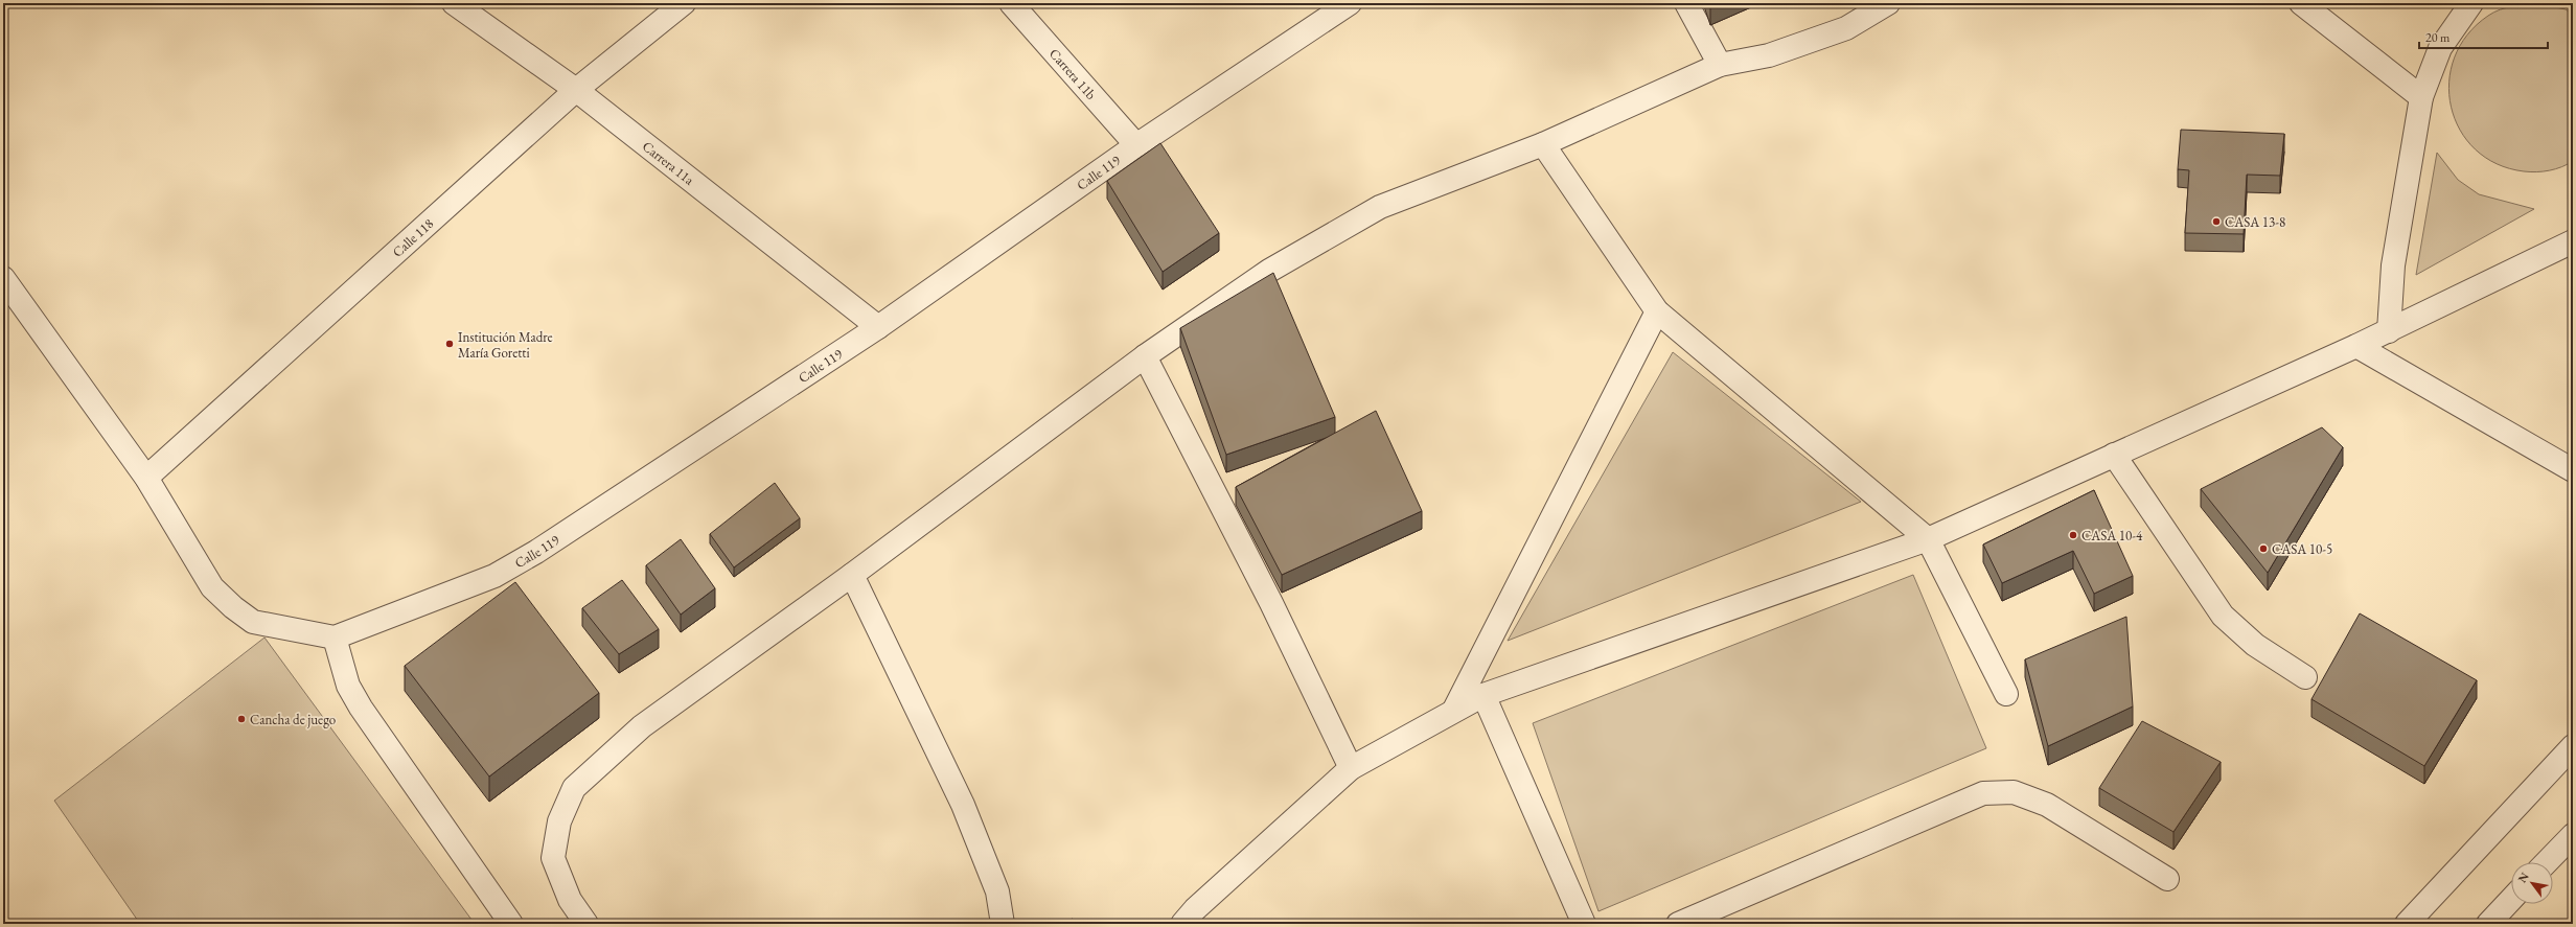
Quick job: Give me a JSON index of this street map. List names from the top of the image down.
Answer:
{
  "streets": {
    "street": [
      "Carrera 11b",
      "Carrera 11a",
      "Calle 119",
      "Calle 118"
    ]
  },
  "crossings": [
    ["Carrera 11b", "Calle 119"],
    ["Carrera 11a", "Calle 119"],
    ["Carrera 11a", "Calle 118"]
  ],
  "places": [
    "CASA 13-8",
    "Institución Madre María Goretti",
    "CASA 10-4",
    "CASA 10-5",
    "Cancha de juego"
  ],
  "scale_bar": "20 m",
  "north": "top left"
}
